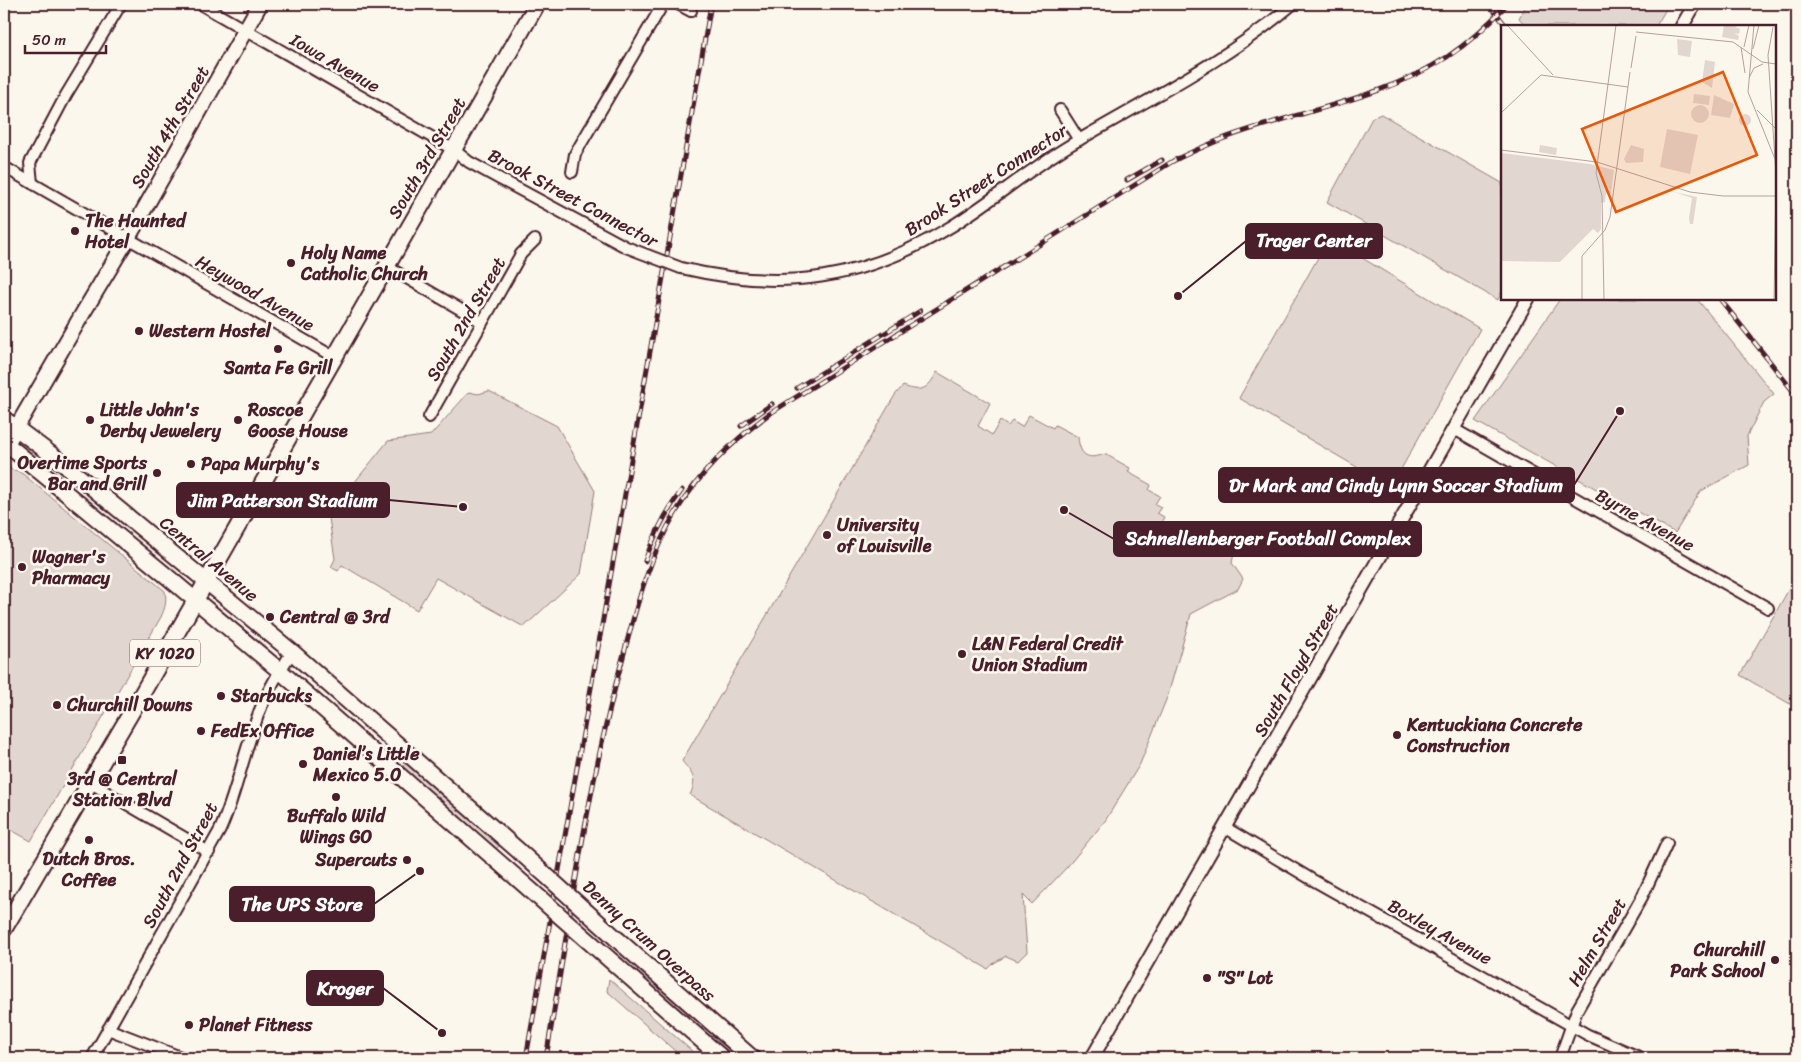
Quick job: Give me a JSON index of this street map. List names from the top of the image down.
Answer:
{
  "streets": {
    "main road": [
      "South 4th Street",
      "South 3rd Street",
      "Central Avenue",
      "KY 1020",
      "Denny Crum Overpass"
    ],
    "street": [
      "Iowa Avenue",
      "Brook Street Connector",
      "Heywood Avenue",
      "South 2nd Street",
      "Byrne Avenue",
      "South Floyd Street",
      "Boxley Avenue",
      "Helm Street"
    ]
  },
  "crossings": [
    ["Iowa Avenue", "South 4th Street"],
    ["Iowa Avenue", "South 3rd Street"],
    ["Iowa Avenue", "Brook Street Connector"],
    ["South 4th Street", "Heywood Avenue"],
    ["South 4th Street", "Central Avenue"],
    ["South 3rd Street", "Brook Street Connector"],
    ["South 3rd Street", "Heywood Avenue"],
    ["South 3rd Street", "Central Avenue"],
    ["South 2nd Street", "Central Avenue"],
    ["Byrne Avenue", "South Floyd Street"],
    ["Central Avenue", "Denny Crum Overpass"],
    ["South Floyd Street", "Boxley Avenue"],
    ["Boxley Avenue", "Helm Street"]
  ],
  "places": {
    "other": [
      "The Haunted Hotel",
      "Holy Name Catholic Church",
      "Trager Center",
      "Western Hostel",
      "Santa Fe Grill",
      "Dr Mark and Cindy Lynn Soccer Stadium",
      "Little John's Derby Jewelery",
      "Roscoe Goose House",
      "Papa Murphy's",
      "Overtime Sports Bar and Grill",
      "Jim Patterson Stadium",
      "Schnellenberger Football Complex",
      "University of Louisville",
      "Wagner's Pharmacy",
      "Central @ 3rd",
      "L&N Federal Credit Union Stadium",
      "Starbucks",
      "Churchill Downs",
      "FedEx Office",
      "Kentuckiana Concrete Construction",
      "Daniel’s Little Mexico 5.0",
      "Buffalo Wild Wings GO",
      "Dutch Bros. Coffee",
      "Supercuts",
      "The UPS Store",
      "Churchill Park School",
      "\"S\" Lot",
      "Planet Fitness",
      "Kroger"
    ],
    "transit": ["3rd @ Central Station Blvd"]
  },
  "scale_bar": "50 m"
}
